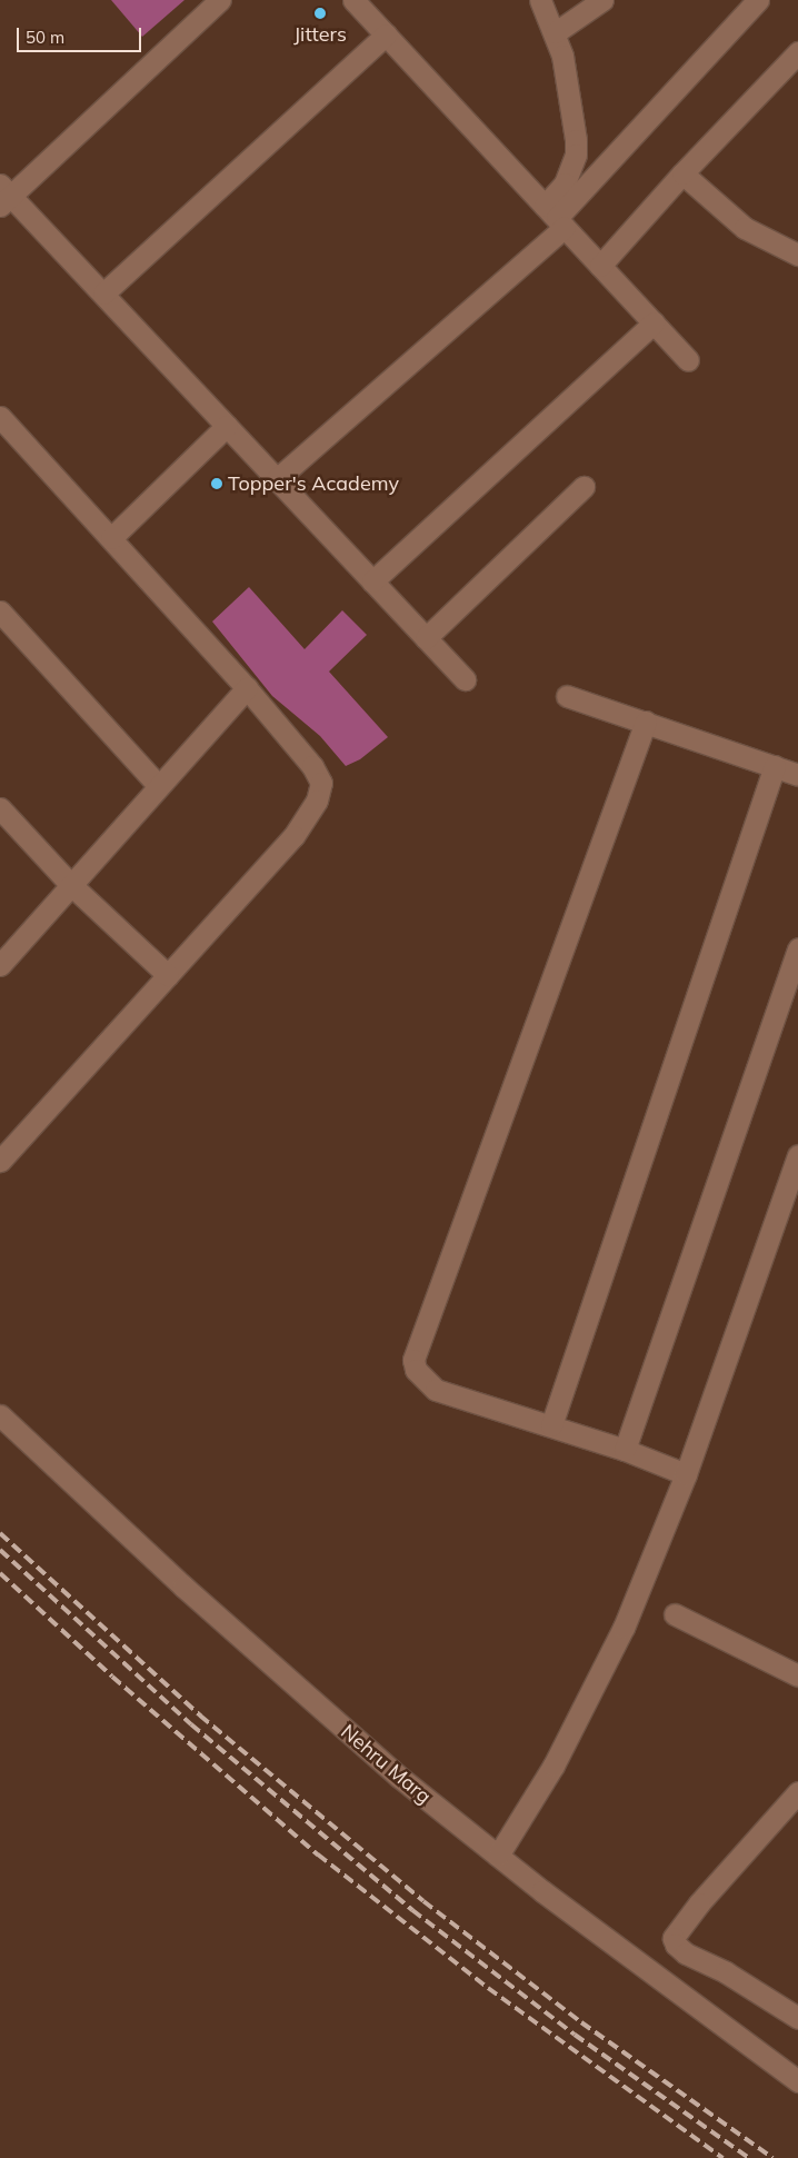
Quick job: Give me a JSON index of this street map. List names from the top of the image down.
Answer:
{
  "streets": {
    "street": ["Nehru Marg"]
  },
  "places": ["Jitters", "Topper's Academy"],
  "scale_bar": "50 m"
}
